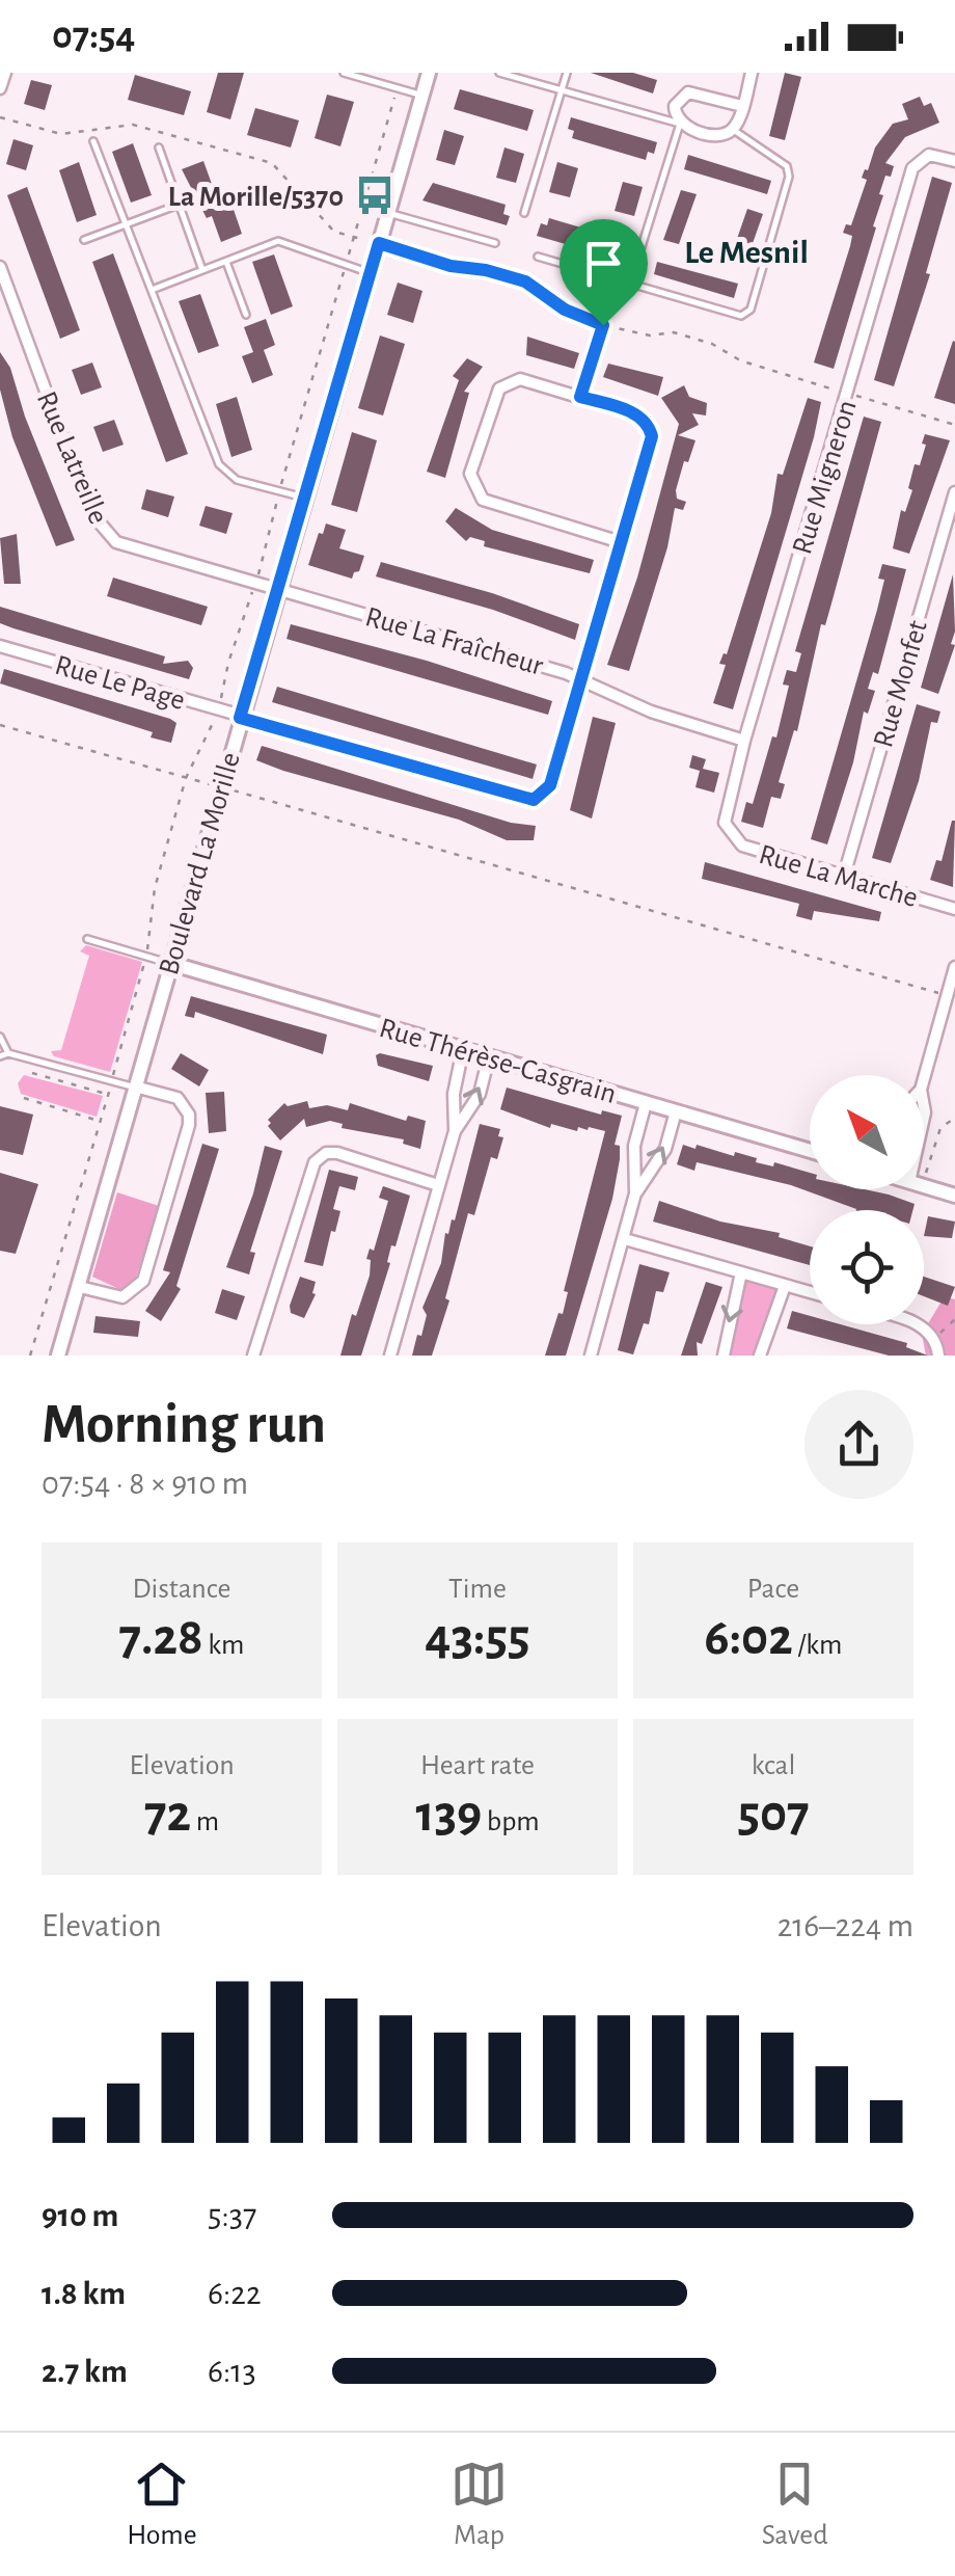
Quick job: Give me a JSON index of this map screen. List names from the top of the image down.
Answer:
{
  "streets": {
    "street": [
      "Rue Latreille",
      "Rue Migneron",
      "Rue La Fraîcheur",
      "Rue Le Page",
      "Rue Monfet",
      "Boulevard La Morille",
      "Rue La Marche",
      "Rue Thérèse-Casgrain"
    ]
  },
  "crossings": [
    ["Rue Latreille", "Rue La Fraîcheur"],
    ["Rue Latreille", "Boulevard La Morille"],
    ["Rue Migneron", "Rue La Fraîcheur"],
    ["Rue Migneron", "Rue La Marche"],
    ["Rue La Fraîcheur", "Rue Le Page"],
    ["Rue La Fraîcheur", "Boulevard La Morille"],
    ["Rue Le Page", "Boulevard La Morille"],
    ["Rue Monfet", "Rue La Marche"],
    ["Boulevard La Morille", "Rue Thérèse-Casgrain"]
  ],
  "districts": ["Le Mesnil"],
  "places": {
    "bus stop": ["La Morille/5370"]
  },
  "north": "top left",
  "page": {
    "status": "07:54",
    "heading": ["Morning run", "07:54 · 8 × 910 m"],
    "stats": [
      ["Distance", "7.28 km"],
      ["Time", "43:55"],
      ["Pace", "6:02 /km"],
      ["Elevation", "72 m"],
      ["Heart rate", "139 bpm"],
      ["kcal", "507"]
    ],
    "chart": ["Elevation", "216–224 m"],
    "list": [
      {
        "name": "910 m",
        "note": "5:37"
      },
      {
        "name": "1.8 km",
        "note": "6:22"
      },
      {
        "name": "2.7 km",
        "note": "6:13"
      }
    ],
    "tabs": ["Home", "Map", "Saved"]
  }
}
